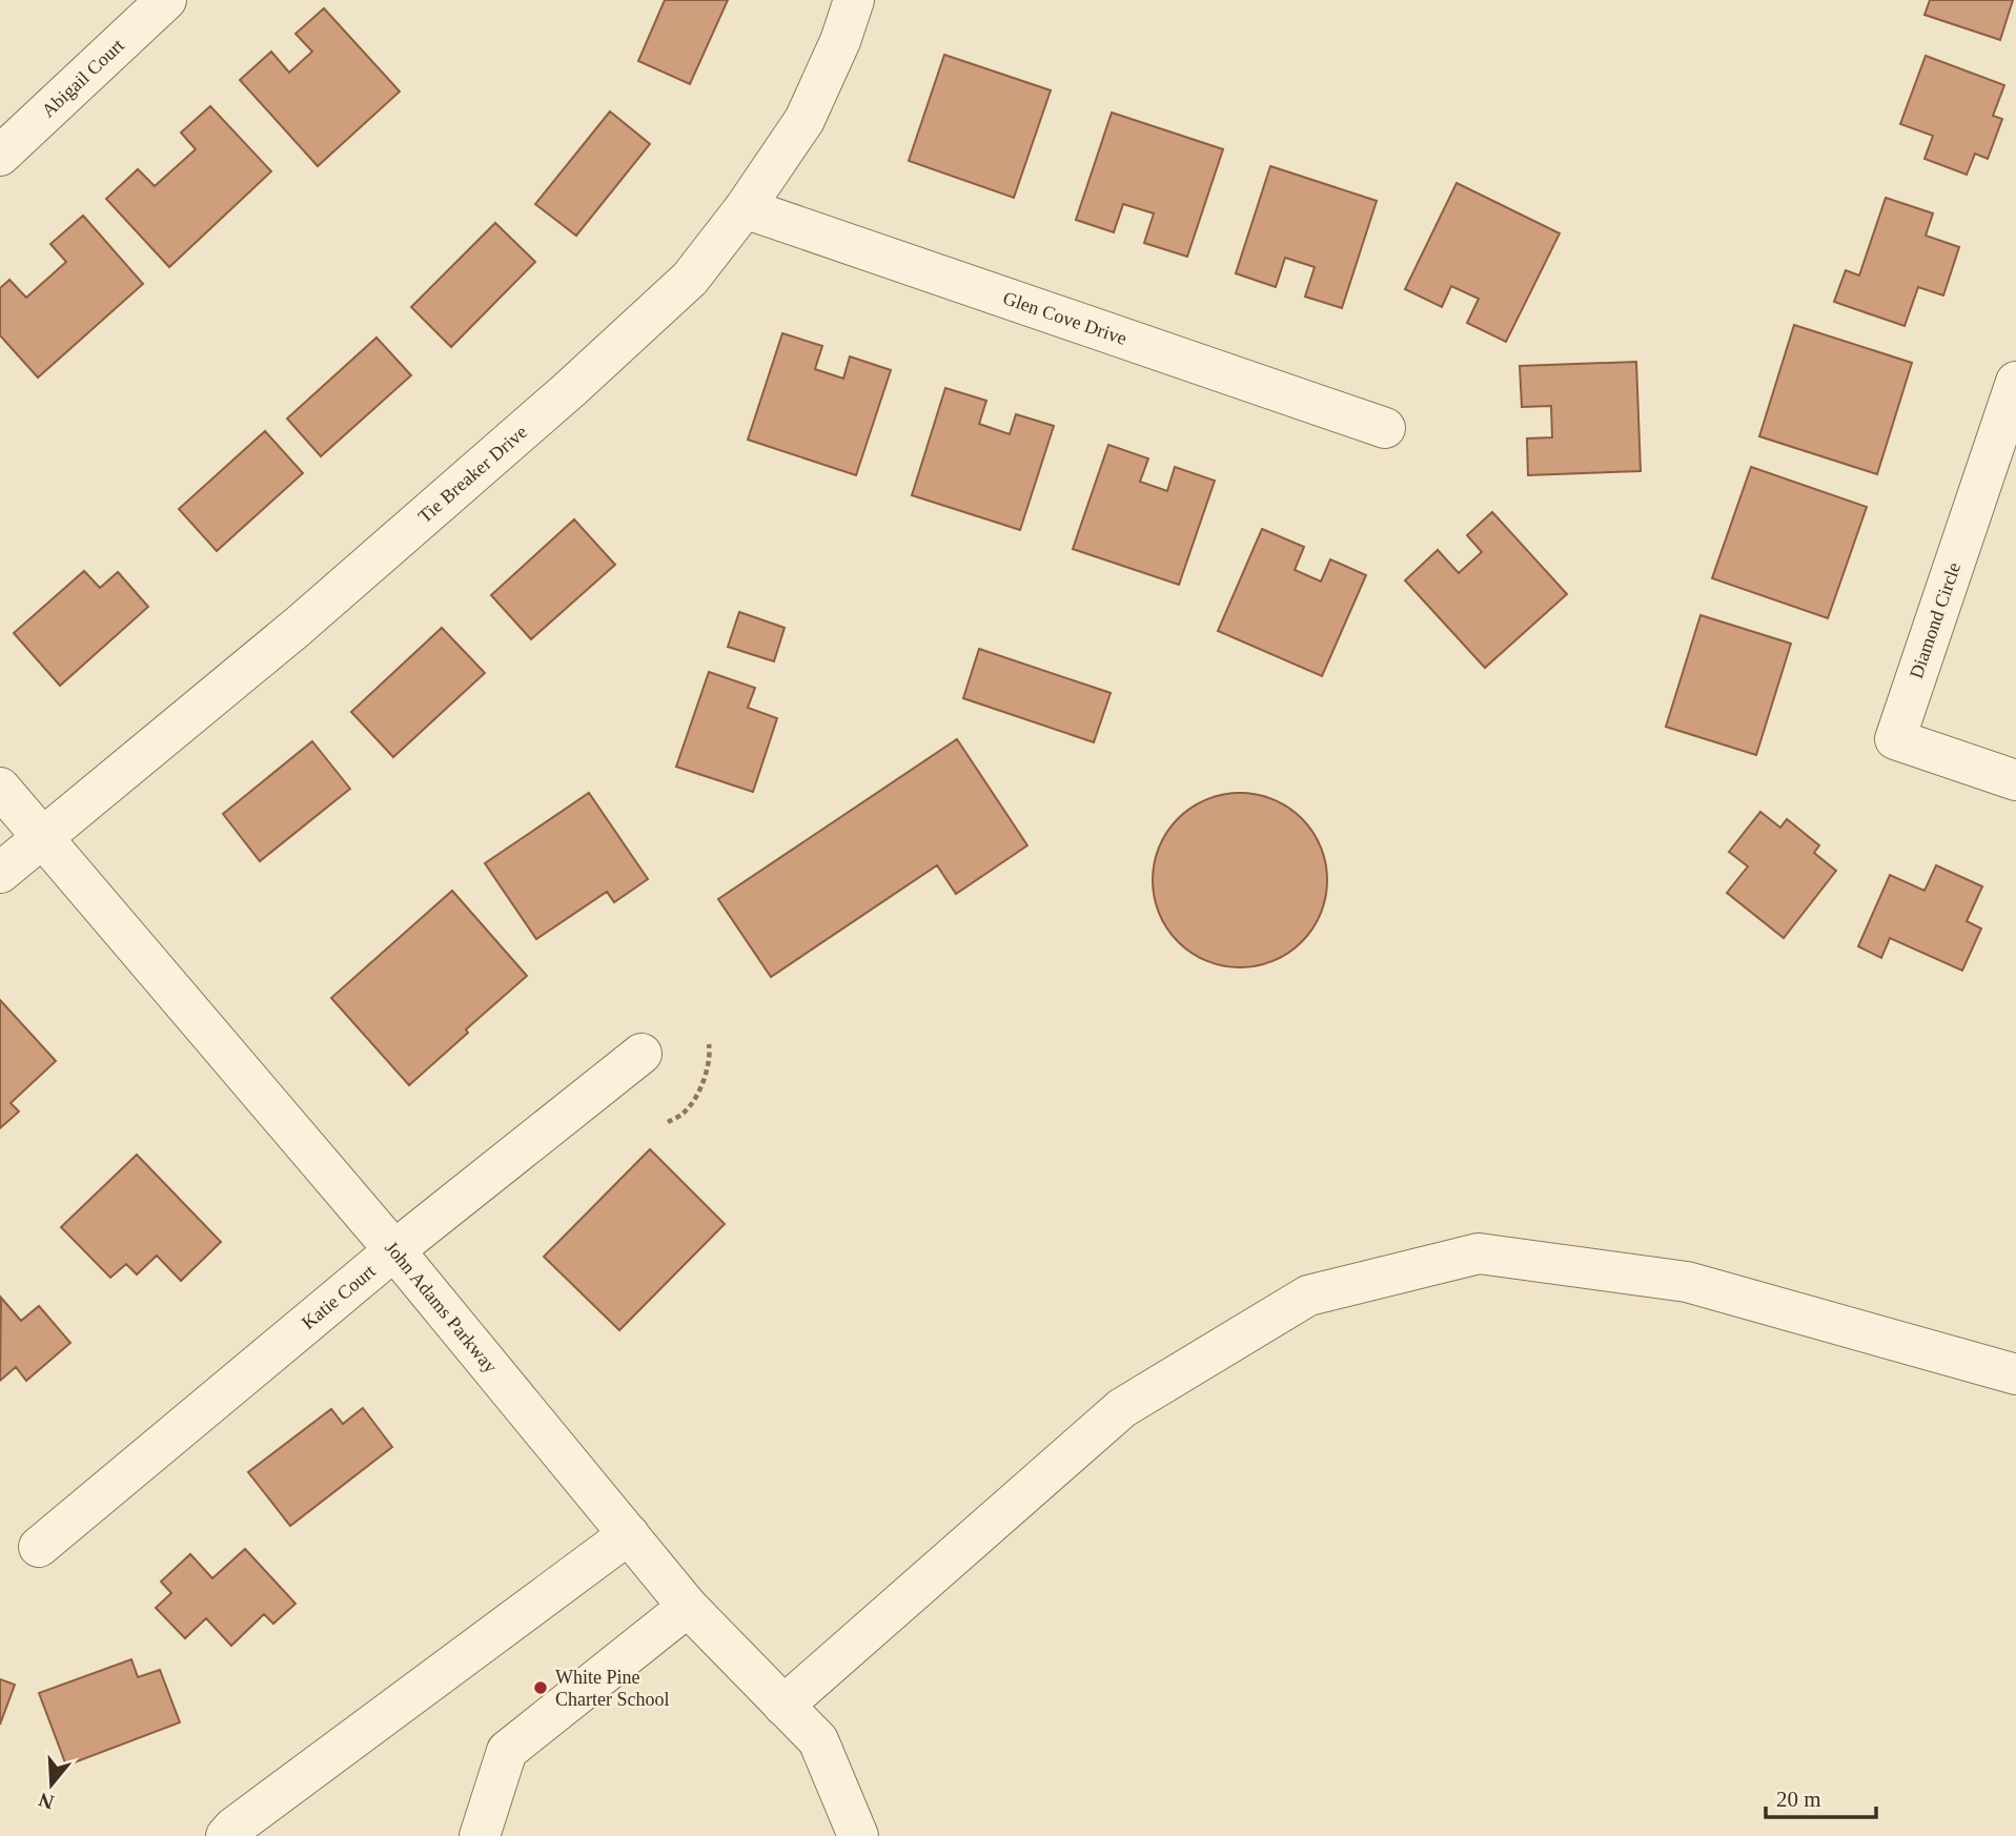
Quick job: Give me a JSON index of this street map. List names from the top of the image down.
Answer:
{
  "streets": {
    "street": [
      "Abigail Court",
      "Glen Cove Drive",
      "Tie Breaker Drive",
      "Diamond Circle",
      "Katie Court",
      "John Adams Parkway"
    ]
  },
  "crossings": [
    ["Glen Cove Drive", "Tie Breaker Drive"],
    ["Tie Breaker Drive", "John Adams Parkway"],
    ["Katie Court", "John Adams Parkway"]
  ],
  "places": ["White Pine Charter School"],
  "scale_bar": "20 m",
  "north": "bottom"
}
